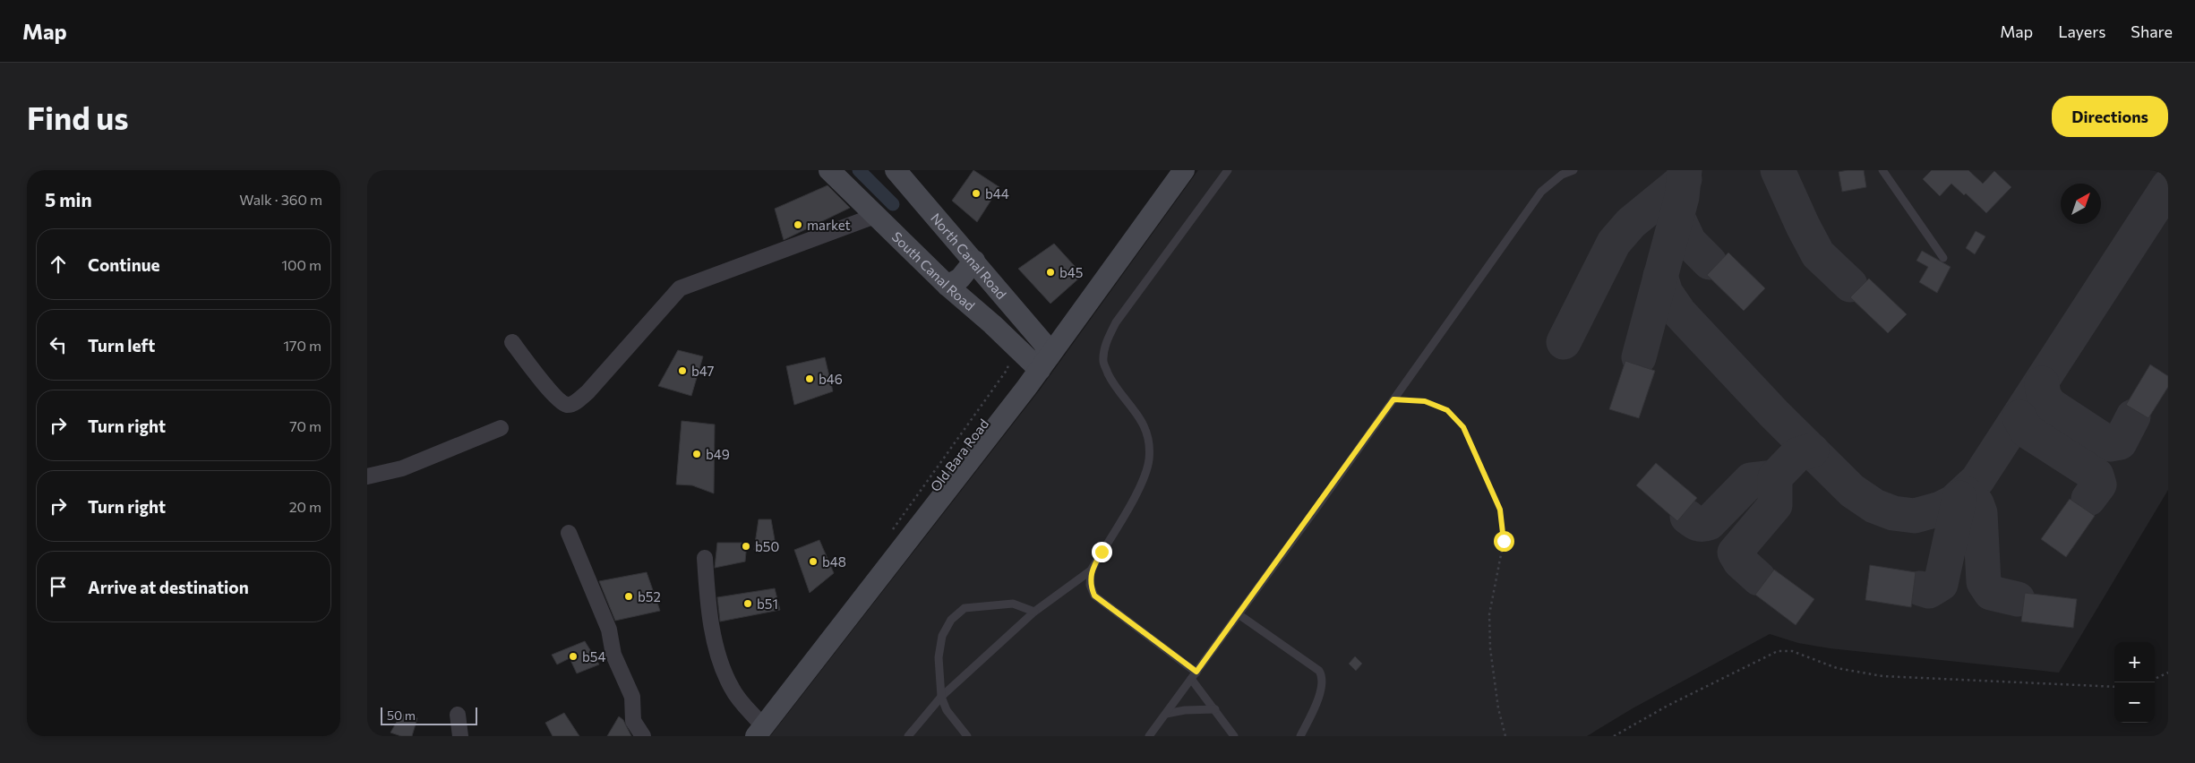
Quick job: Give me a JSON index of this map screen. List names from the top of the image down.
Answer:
{
  "streets": {
    "main road": ["North Canal Road", "South Canal Road", "Old Bara Road"]
  },
  "crossings": [
    ["North Canal Road", "South Canal Road"],
    ["North Canal Road", "Old Bara Road"],
    ["South Canal Road", "Old Bara Road"]
  ],
  "places": [
    "b44",
    "market",
    "b45",
    "b47",
    "b46",
    "b49",
    "b50",
    "b48",
    "b52",
    "b51",
    "b54"
  ],
  "scale_bar": "50 m",
  "north": "top right",
  "page": {
    "header": "Map",
    "nav": ["Map", "Layers", "Share"],
    "buttons": "Directions",
    "title": "Find us",
    "heading": ["5 min", "Walk · 360 m"],
    "list": [
      ["Continue", "100 m"],
      ["Turn left", "170 m"],
      ["Turn right", "70 m"],
      ["Turn right", "20 m"],
      "Arrive at destination"
    ],
    "map_buttons": ["+", "−"],
    "scale": "50 m"
  }
}
